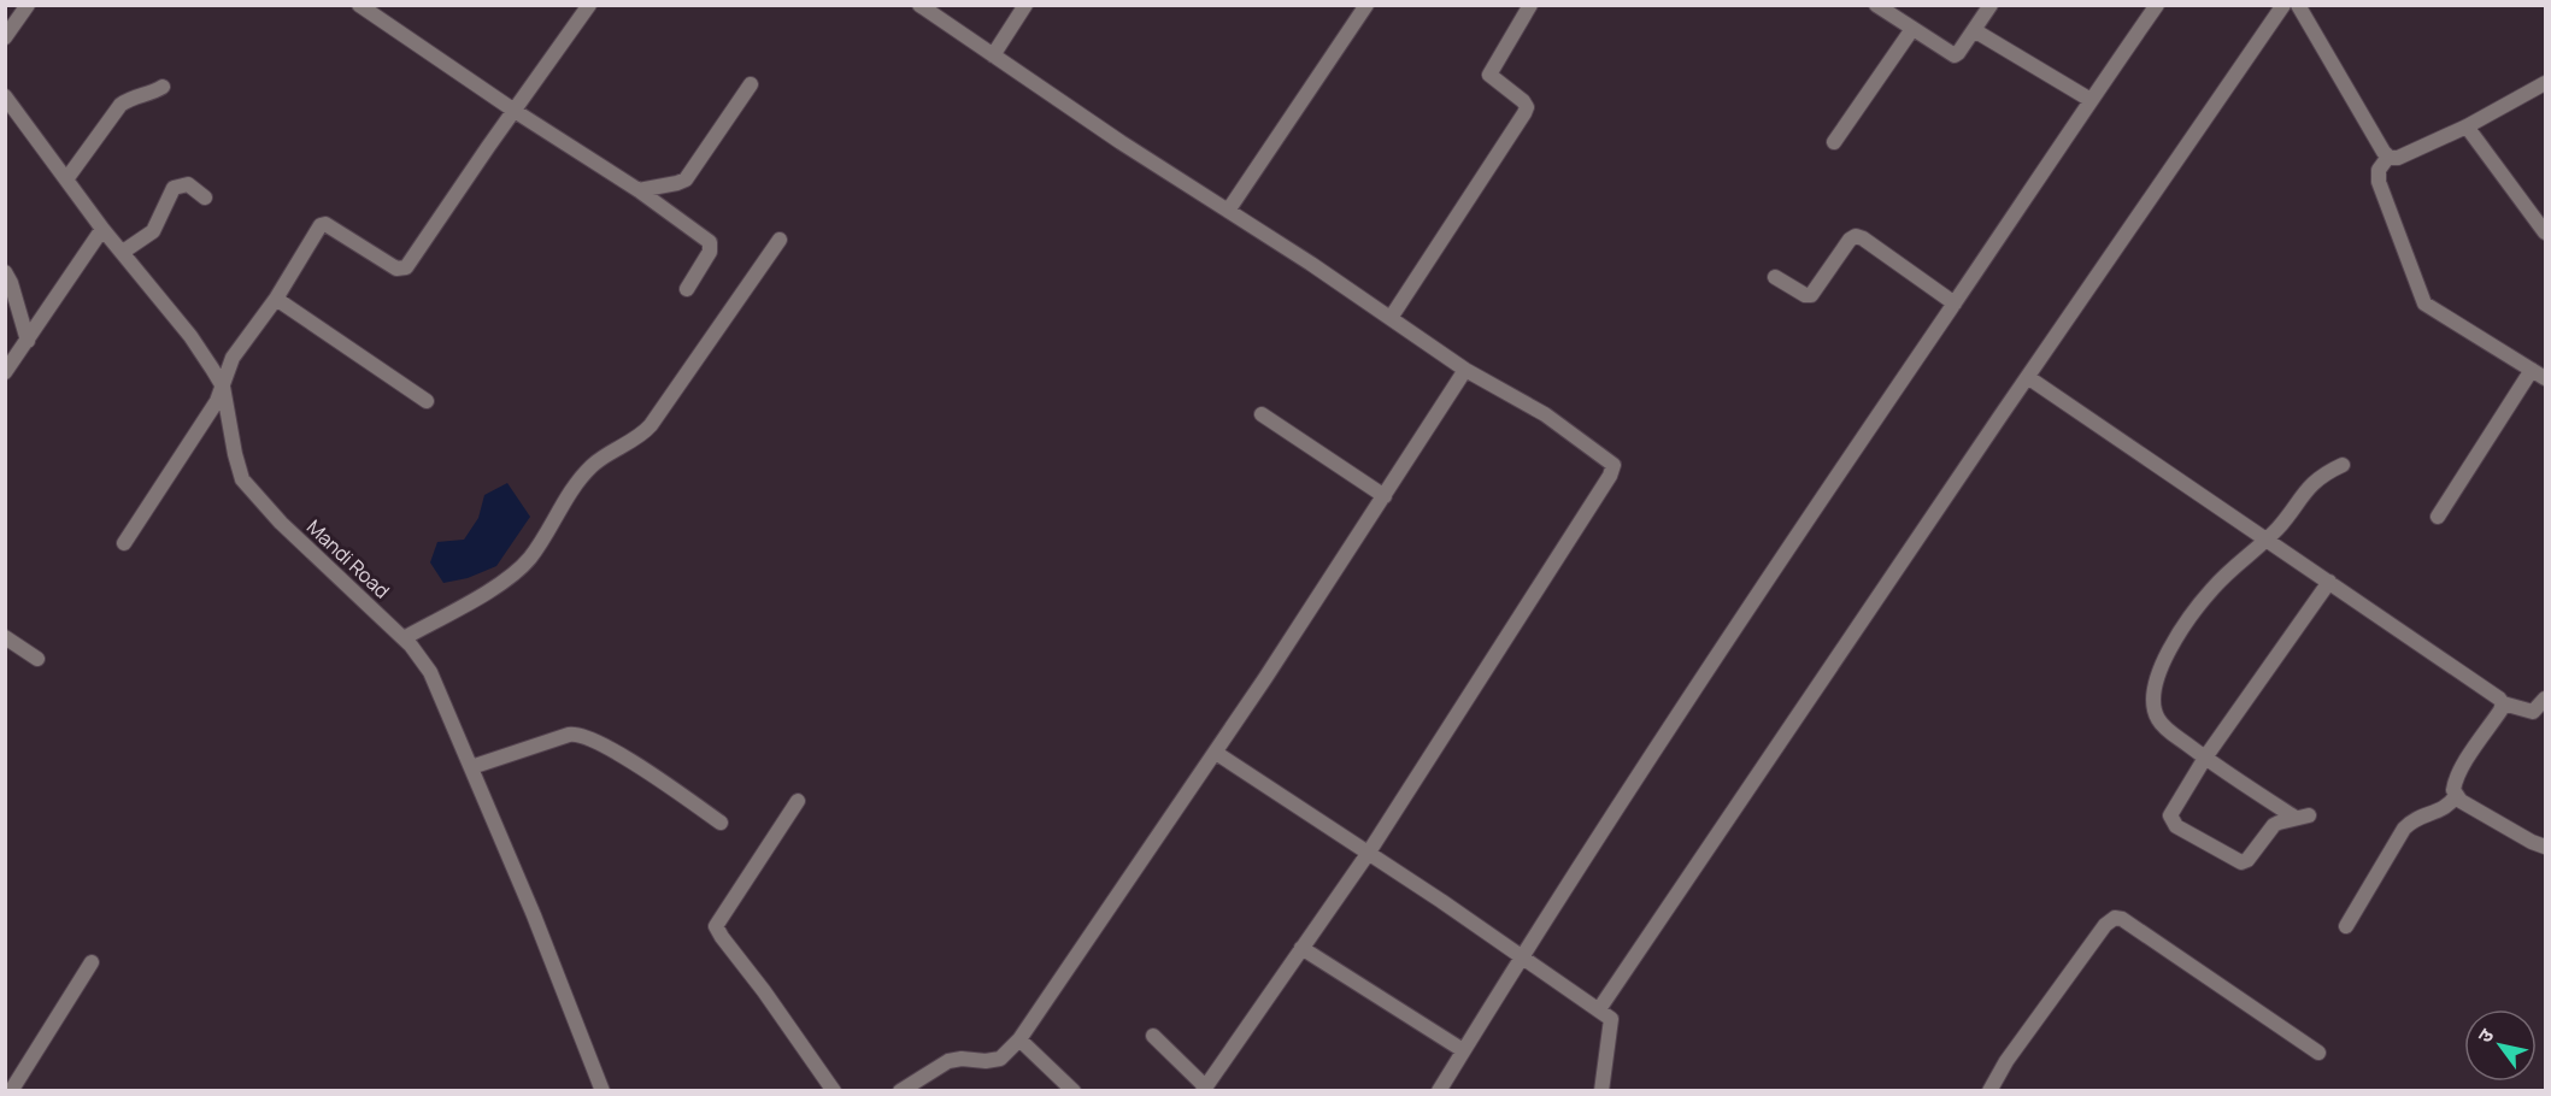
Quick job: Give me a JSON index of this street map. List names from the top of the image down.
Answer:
{
  "streets": {
    "street": ["Mandi Road"]
  },
  "north": "top left"
}
